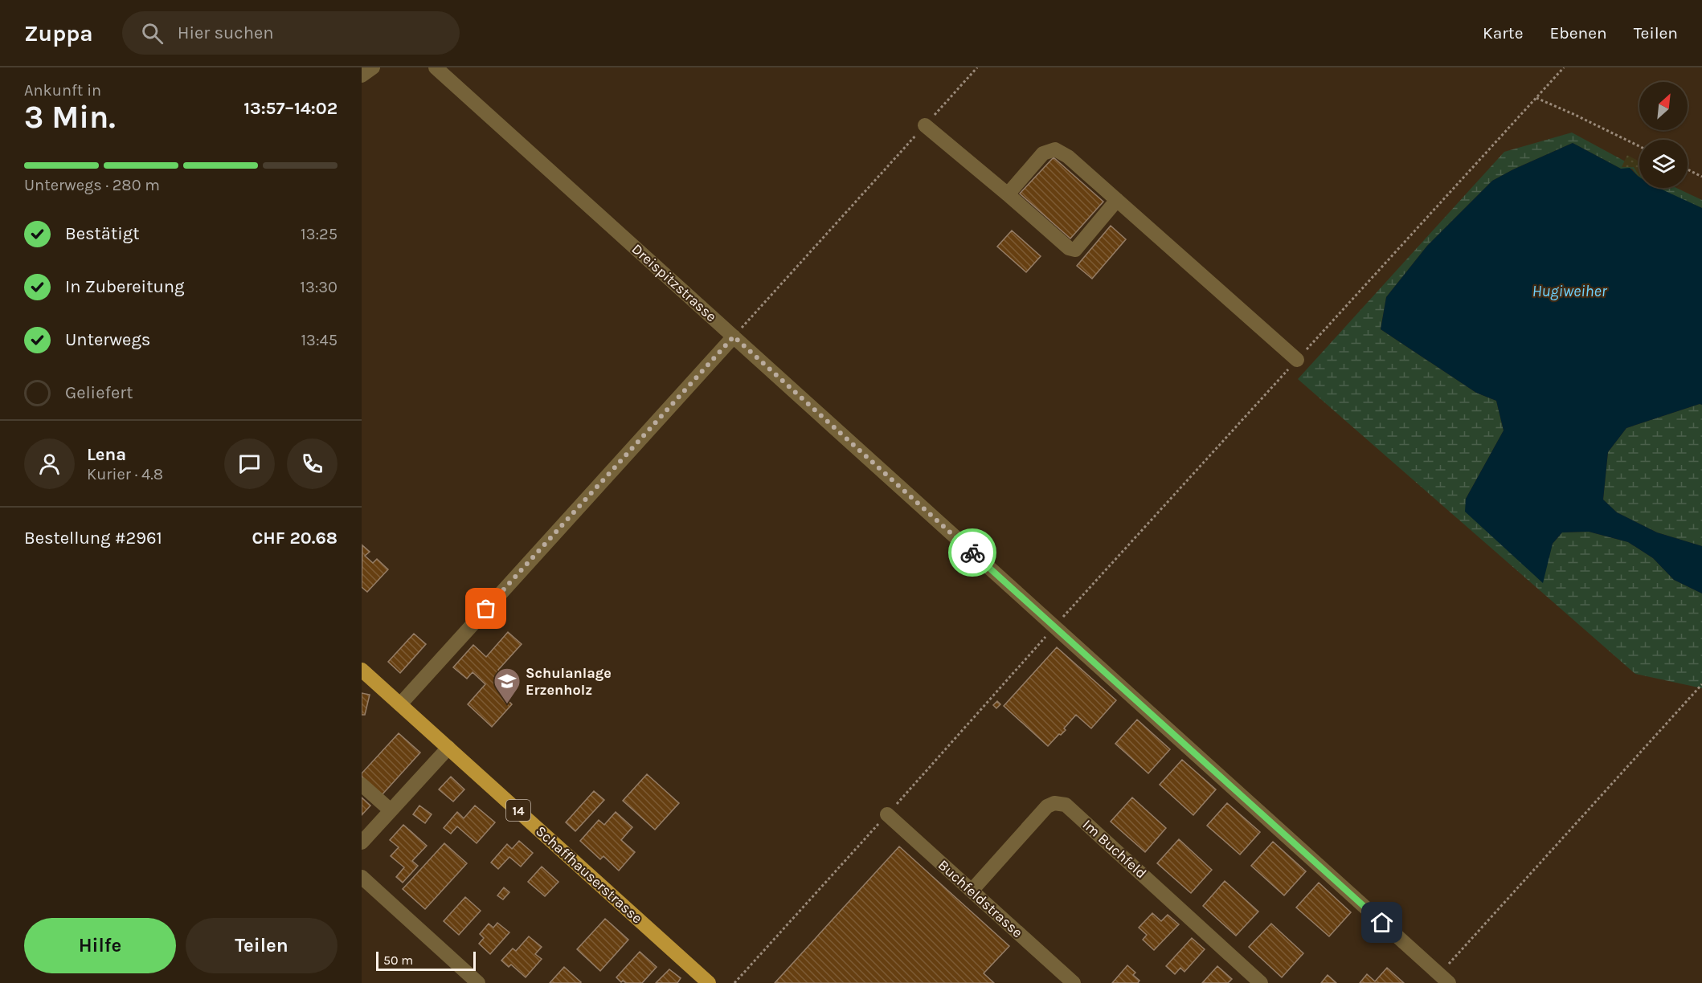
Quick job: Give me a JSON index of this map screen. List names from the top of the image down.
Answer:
{
  "streets": {
    "main road": ["14", "Schaffhauserstrasse"],
    "street": ["Dreispitzstrasse", "Im Buchfeld", "Buchfeldstrasse"]
  },
  "crossings": [
    ["Im Buchfeld", "Buchfeldstrasse"]
  ],
  "water": ["Hugiweiher"],
  "places": {
    "school or university": ["Schulanlage Erzenholz"]
  },
  "scale_bar": "50 m",
  "north": "top right",
  "page": {
    "header": "Zuppa",
    "search": "Hier suchen",
    "nav": ["Karte", "Ebenen", "Teilen"],
    "heading": ["3 Min.", "Ankunft in", "13:57–14:02"],
    "panel": [
      "Lena",
      "Kurier · 4.8",
      "Bestellung #2961",
      "CHF 20.68"
    ],
    "bar": "Unterwegs · 280 m",
    "list": [
      ["Bestätigt", "13:25"],
      ["In Zubereitung", "13:30"],
      ["Unterwegs", "13:45"],
      "Geliefert"
    ],
    "buttons": ["Hilfe", "Teilen"],
    "scale": "50 m"
  }
}
